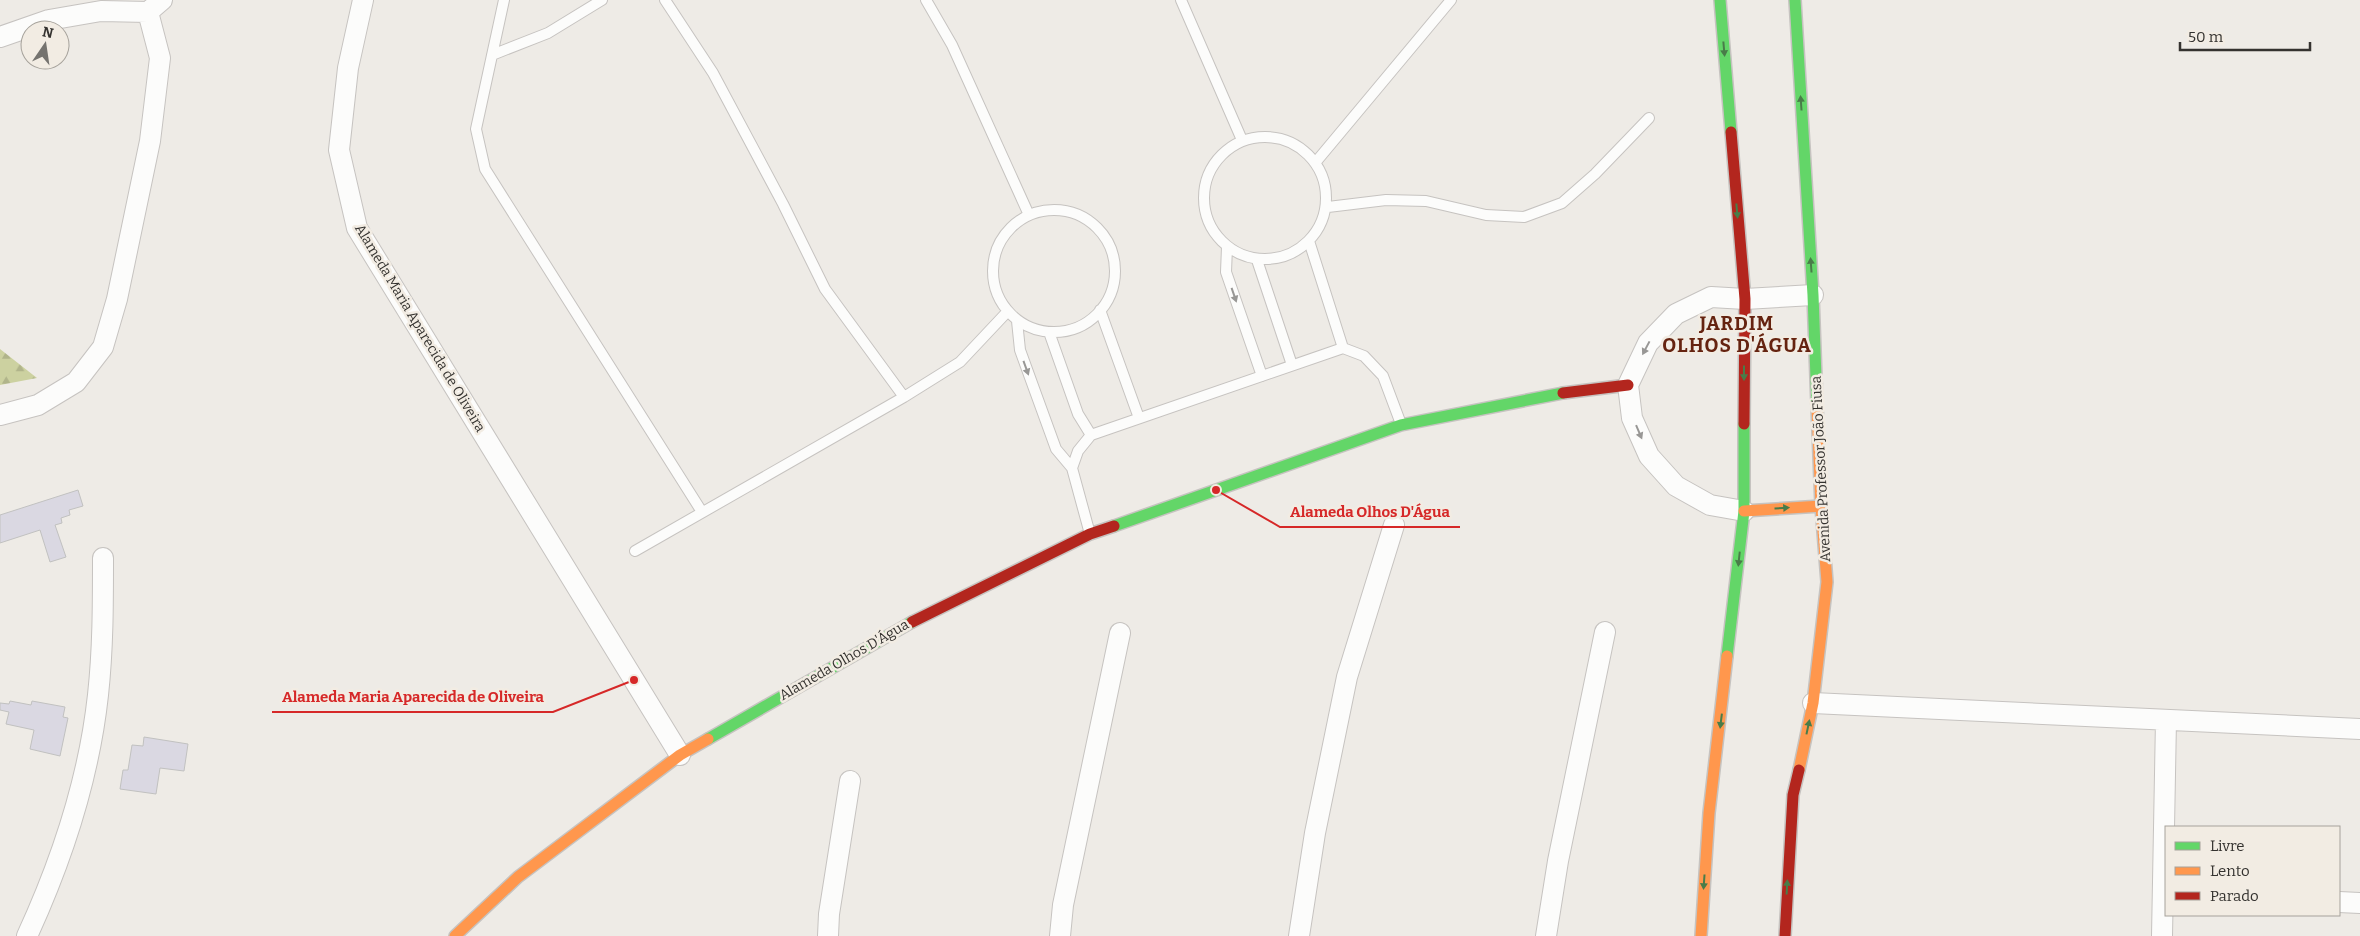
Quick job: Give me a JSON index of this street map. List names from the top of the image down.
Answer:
{
  "streets": {
    "street": ["Alameda Maria Aparecida de Oliveira", "Avenida Professor João Fiusa", "Alameda Olhos D'Água"]
  },
  "crossings": [
    ["Alameda Maria Aparecida de Oliveira", "Alameda Olhos D'Água"]
  ],
  "districts": ["JARDIM OLHOS D'ÁGUA"],
  "places": ["Alameda Olhos D'Água", "Alameda Maria Aparecida de Oliveira"],
  "legend": ["Livre", "Lento", "Parado"],
  "scale_bar": "50 m",
  "north": "top"
}
